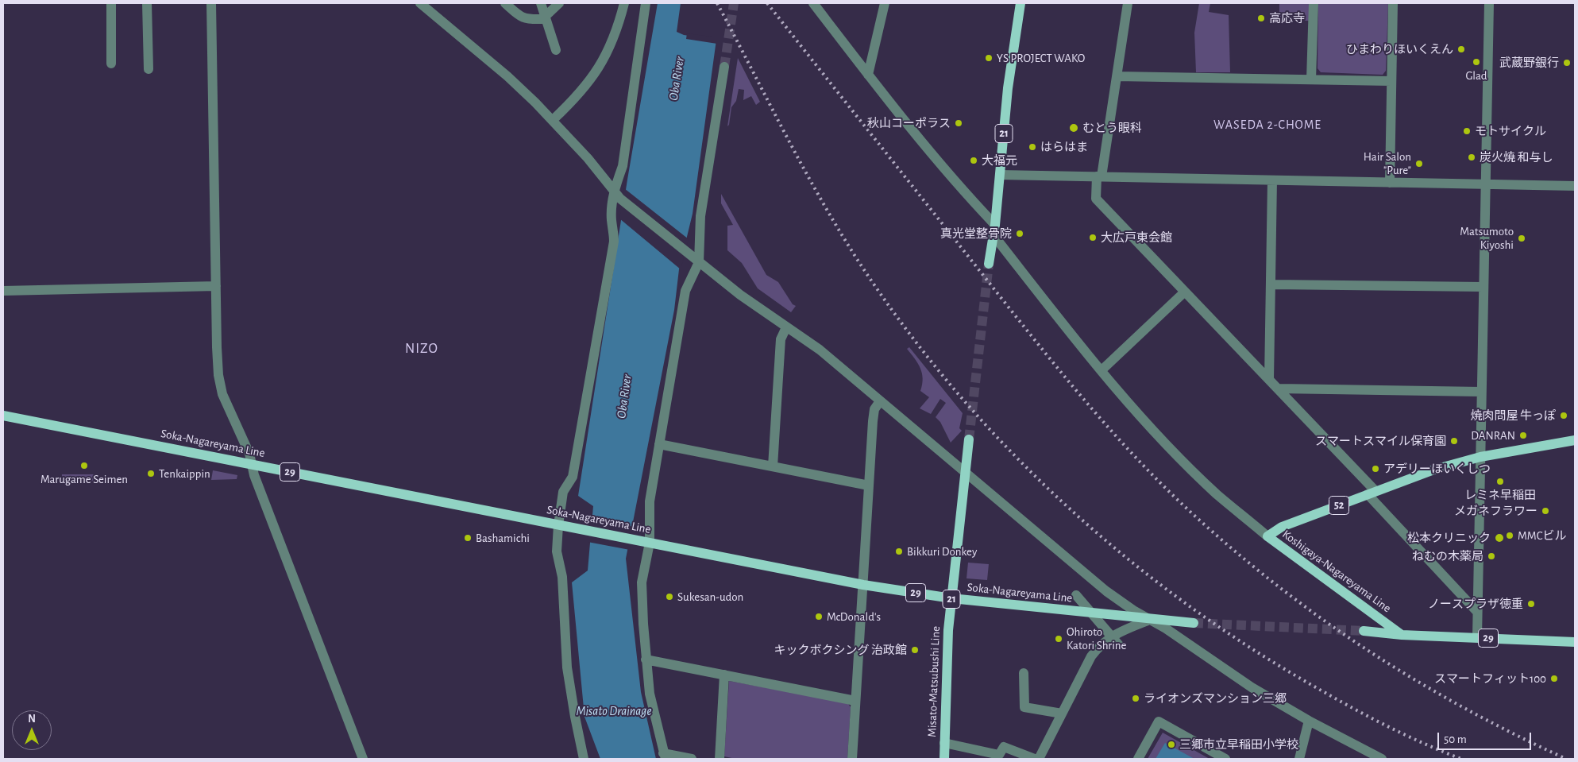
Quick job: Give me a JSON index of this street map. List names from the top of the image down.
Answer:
{
  "streets": {
    "main road": [
      "21",
      "Soka-Nagareyama Line",
      "29",
      "52",
      "Koshigaya-Nagareyama Line",
      "Misato-Matsubushi Line"
    ]
  },
  "crossings": [
    ["Soka-Nagareyama Line", "Misato-Matsubushi Line"],
    ["29", "Koshigaya-Nagareyama Line"]
  ],
  "districts": ["WASEDA 2-CHOME", "NIZO"],
  "water": ["Oba River", "Misato Drainage"],
  "places": [
    "高応寺",
    "ひまわりほいくえん",
    "YS PROJECT WAKO",
    "Glad",
    "武蔵野銀行",
    "秋山コーポラス",
    "むとう眼科",
    "モトサイクル",
    "はらはま",
    "炭火焼 和与し",
    "大福元",
    "Hair Salon \"Pure\"",
    "真光堂整骨院",
    "大広戸東会館",
    "Matsumoto Kiyoshi",
    "焼肉問屋 牛っぽ",
    "DANRAN",
    "スマートスマイル保育園",
    "Marugame Seimen",
    "アデリーほいくしつ",
    "Tenkaippin",
    "レミネ早稲田",
    "メガネフラワー",
    "MMCビル",
    "Bashamichi",
    "松本クリニック",
    "Bikkuri Donkey",
    "ねむの木薬局",
    "Sukesan-udon",
    "ノースプラザ徳重",
    "McDonald's",
    "Ohiroto Katori Shrine",
    "キックボクシング 治政館",
    "スマートフィット100",
    "ライオンズマンション三郷",
    "三郷市立早稲田小学校"
  ],
  "scale_bar": "50 m",
  "north": "top"
}
